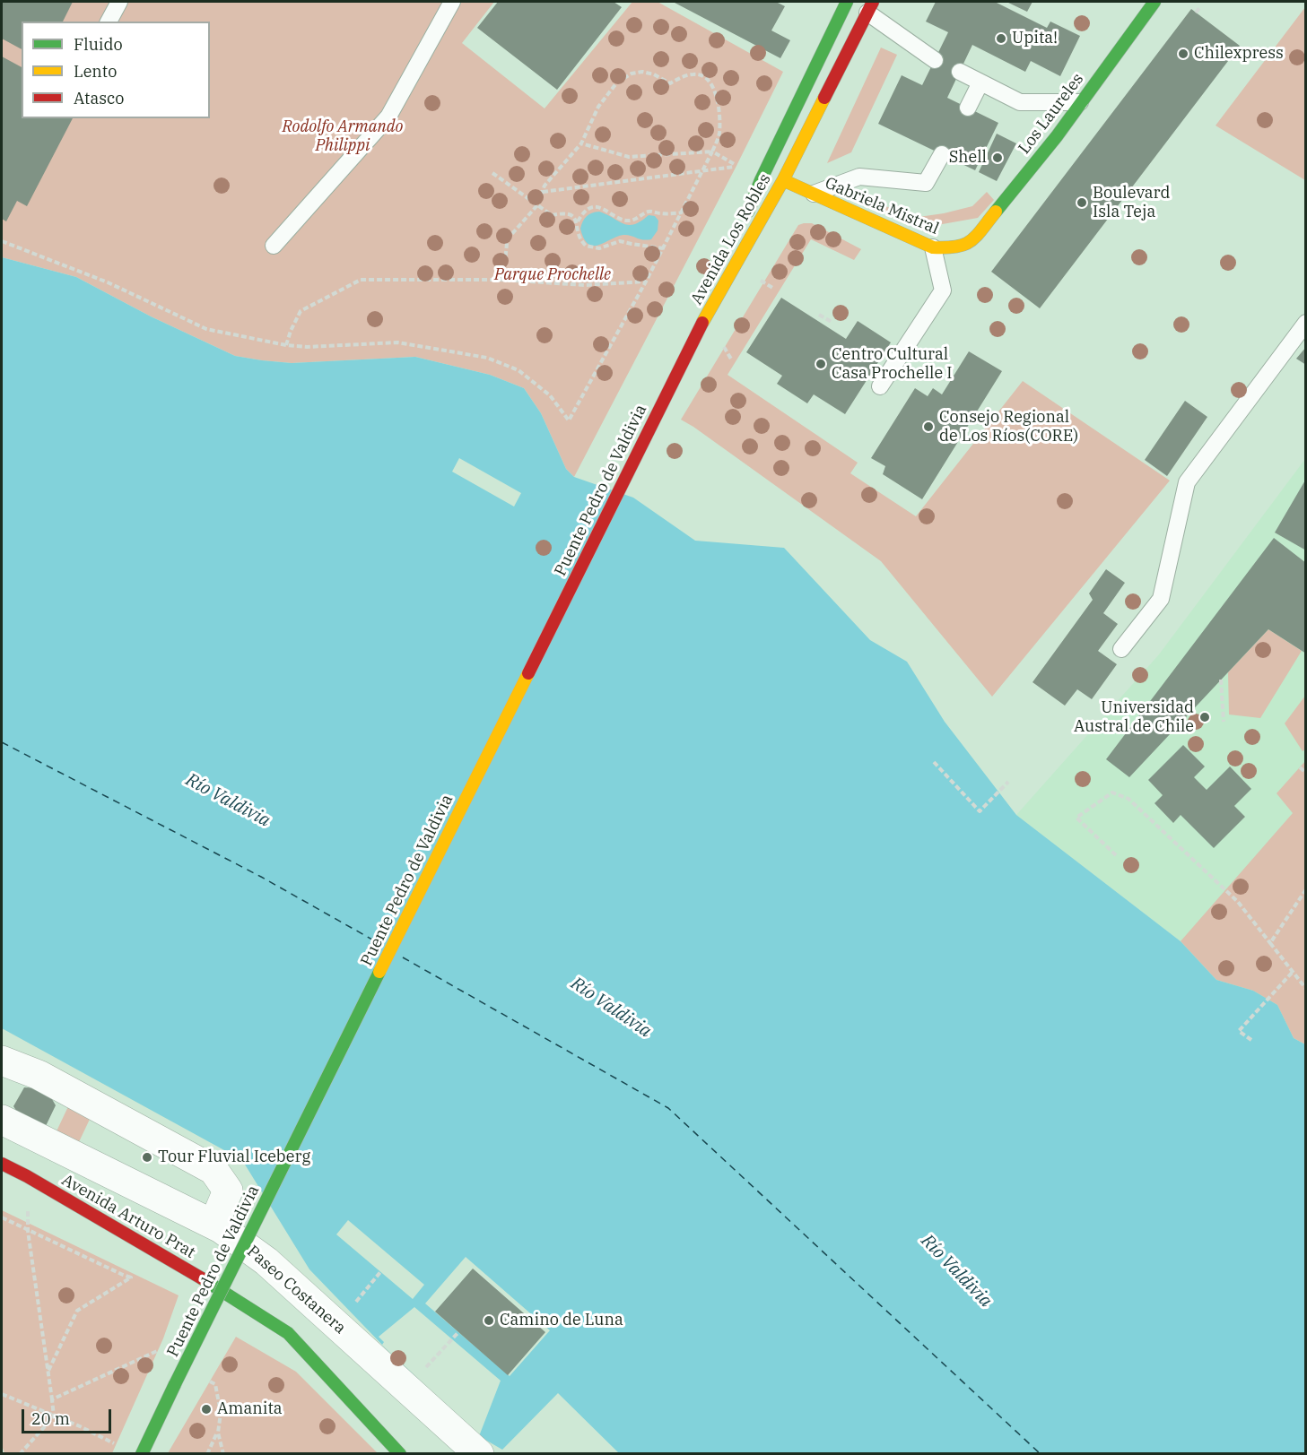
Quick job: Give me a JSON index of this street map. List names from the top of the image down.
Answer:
{
  "streets": {
    "main road": [
      "Los Laureles",
      "Gabriela Mistral",
      "Avenida Los Robles",
      "Puente Pedro de Valdivia",
      "Avenida Arturo Prat"
    ],
    "street": ["Paseo Costanera"]
  },
  "crossings": [
    ["Los Laureles", "Gabriela Mistral"],
    ["Gabriela Mistral", "Avenida Los Robles"],
    ["Avenida Los Robles", "Puente Pedro de Valdivia"]
  ],
  "water": ["Río Valdivia"],
  "parks": ["Rodolfo Armando Philippi", "Parque Prochelle"],
  "places": [
    "Upita!",
    "Chilexpress",
    "Shell",
    "Boulevard Isla Teja",
    "Centro Cultural Casa Prochelle I",
    "Consejo Regional de Los Ríos(CORE)",
    "Universidad Austral de Chile",
    "Tour Fluvial Iceberg",
    "Camino de Luna",
    "Amanita"
  ],
  "legend": ["Fluido", "Lento", "Atasco"],
  "scale_bar": "20 m"
}
